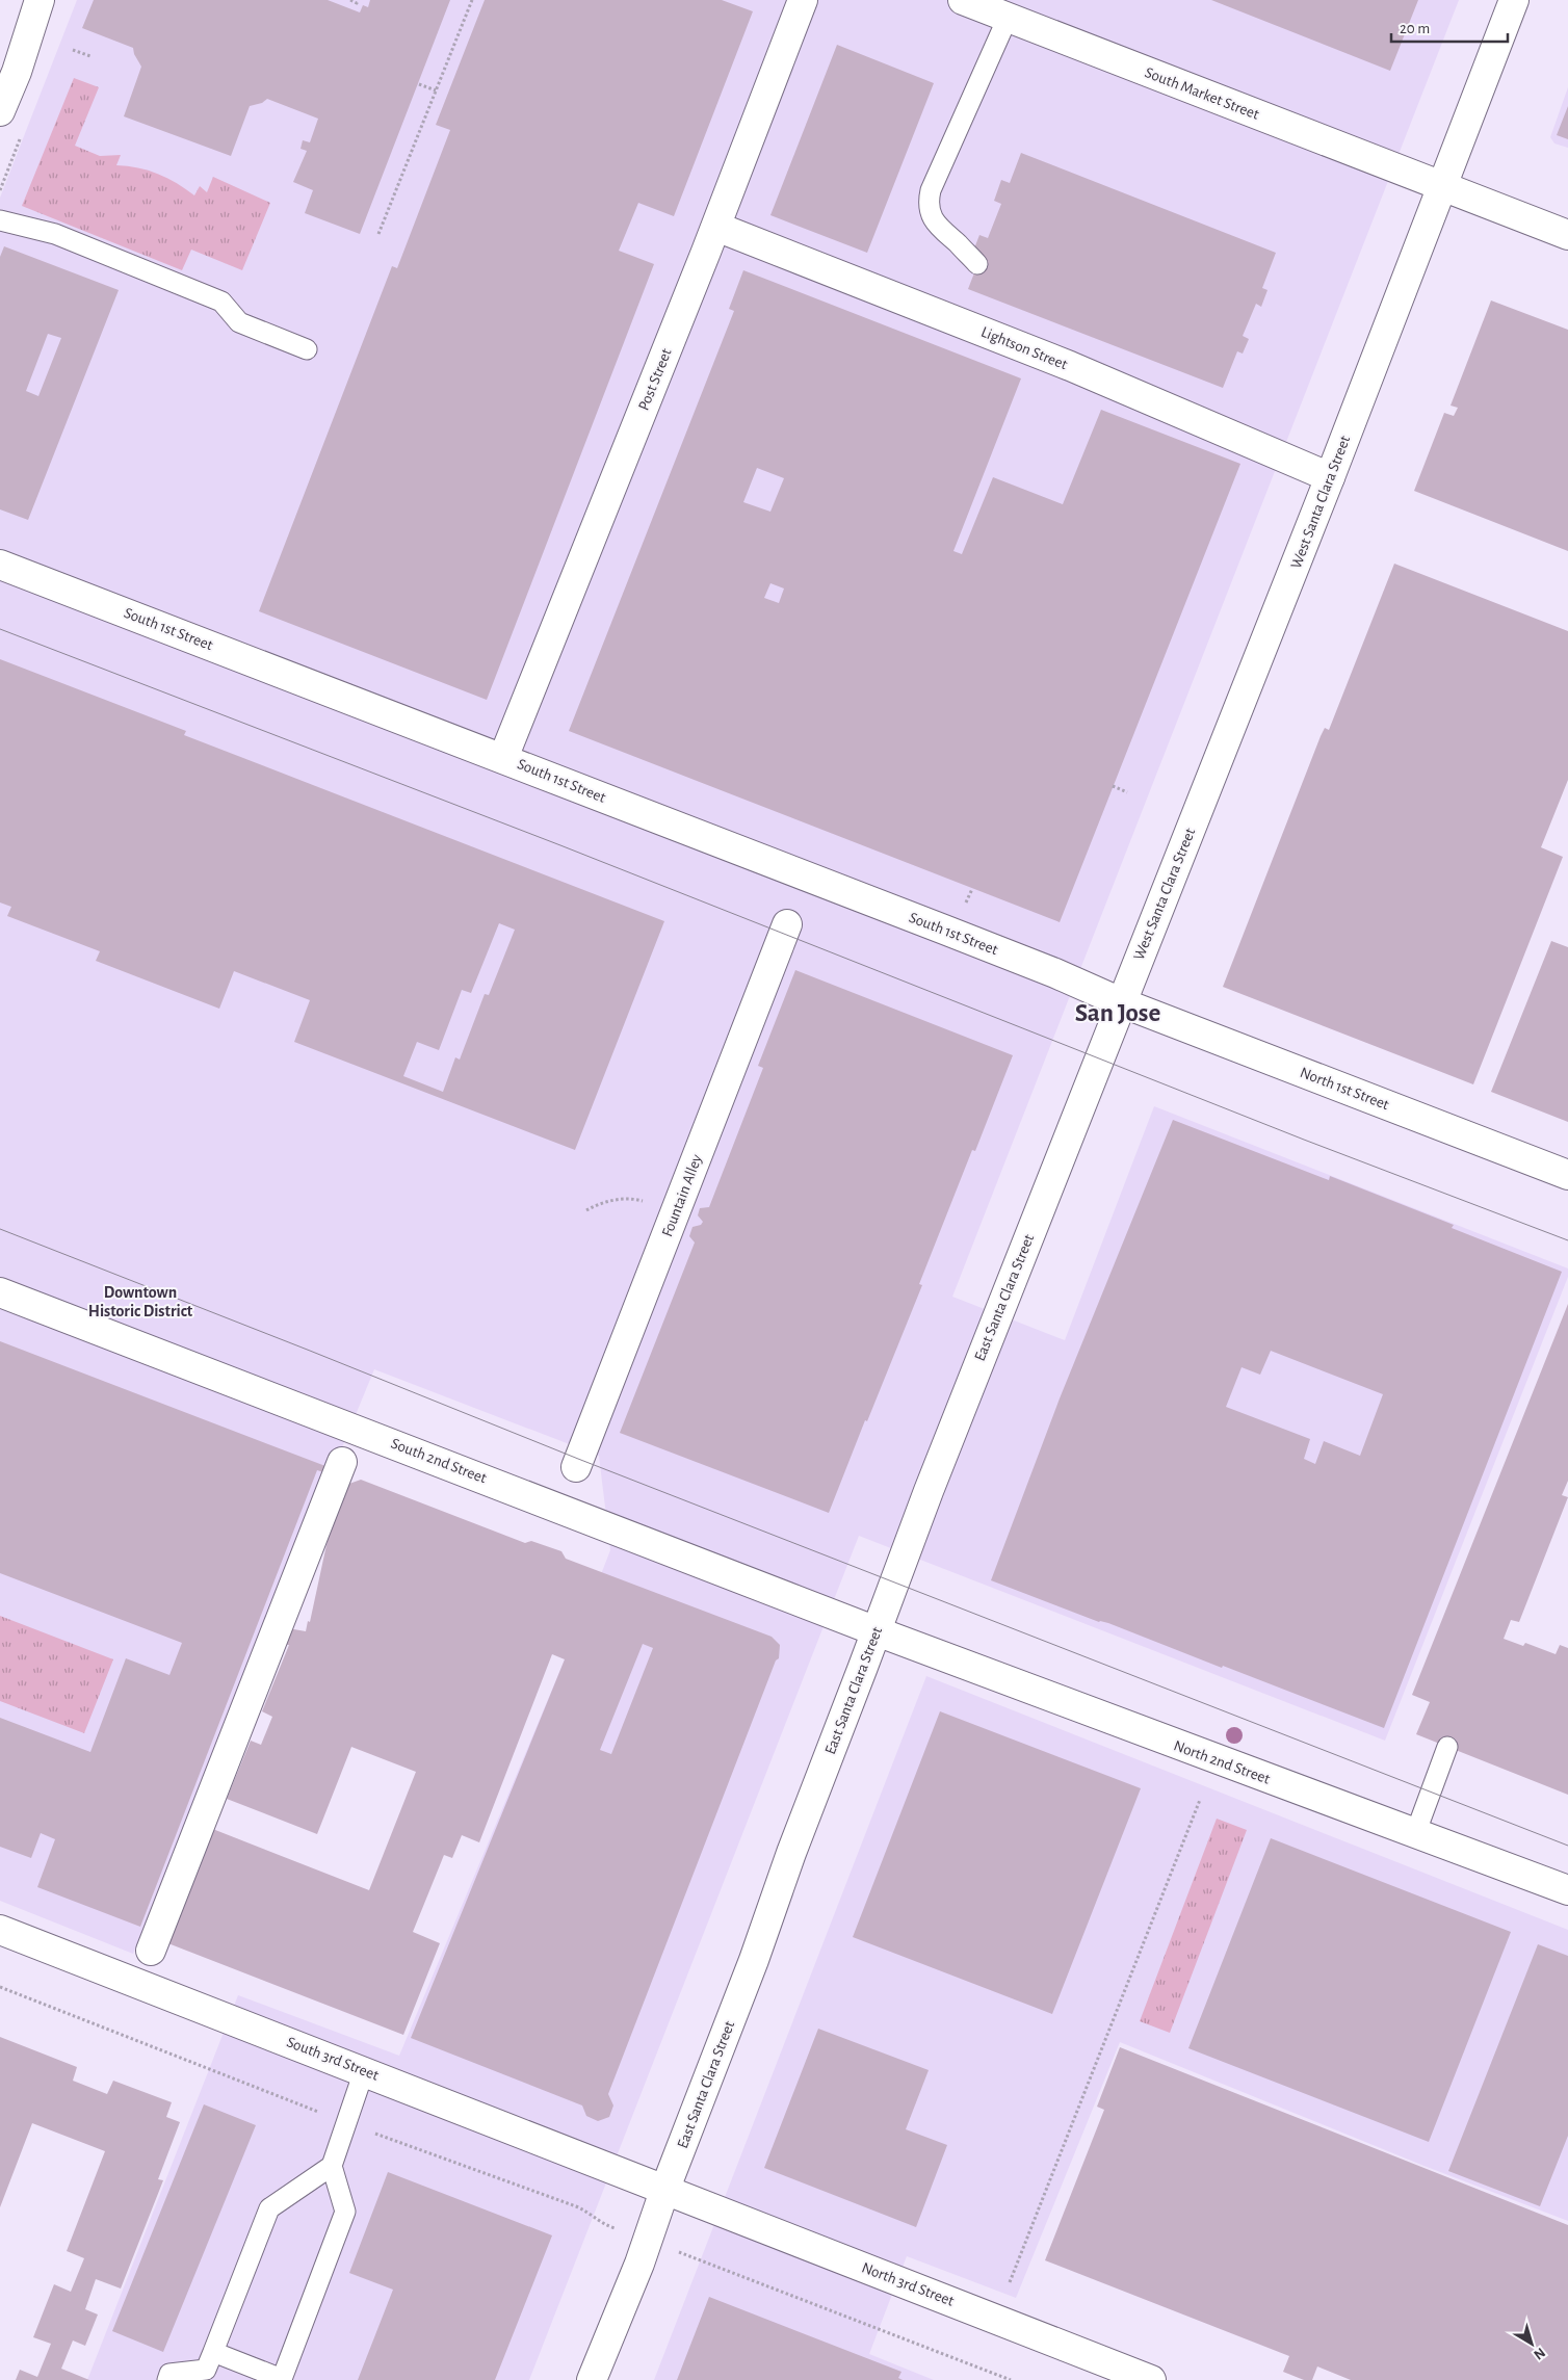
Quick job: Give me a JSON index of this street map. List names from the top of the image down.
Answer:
{
  "streets": {
    "street": [
      "South Market Street",
      "Lightson Street",
      "Post Street",
      "West Santa Clara Street",
      "South 1st Street",
      "North 1st Street",
      "Fountain Alley",
      "East Santa Clara Street",
      "South 2nd Street",
      "North 2nd Street",
      "South 3rd Street",
      "North 3rd Street"
    ]
  },
  "crossings": [
    ["South Market Street", "West Santa Clara Street"],
    ["Lightson Street", "Post Street"],
    ["Lightson Street", "West Santa Clara Street"],
    ["Post Street", "South 1st Street"],
    ["West Santa Clara Street", "South 1st Street"],
    ["West Santa Clara Street", "North 1st Street"],
    ["West Santa Clara Street", "East Santa Clara Street"],
    ["South 1st Street", "North 1st Street"],
    ["South 1st Street", "East Santa Clara Street"],
    ["North 1st Street", "East Santa Clara Street"],
    ["East Santa Clara Street", "South 2nd Street"],
    ["East Santa Clara Street", "North 2nd Street"],
    ["East Santa Clara Street", "South 3rd Street"],
    ["East Santa Clara Street", "North 3rd Street"],
    ["South 2nd Street", "North 2nd Street"],
    ["South 3rd Street", "North 3rd Street"]
  ],
  "districts": ["San Jose", "Downtown Historic District"],
  "scale_bar": "20 m",
  "north": "bottom right"
}
